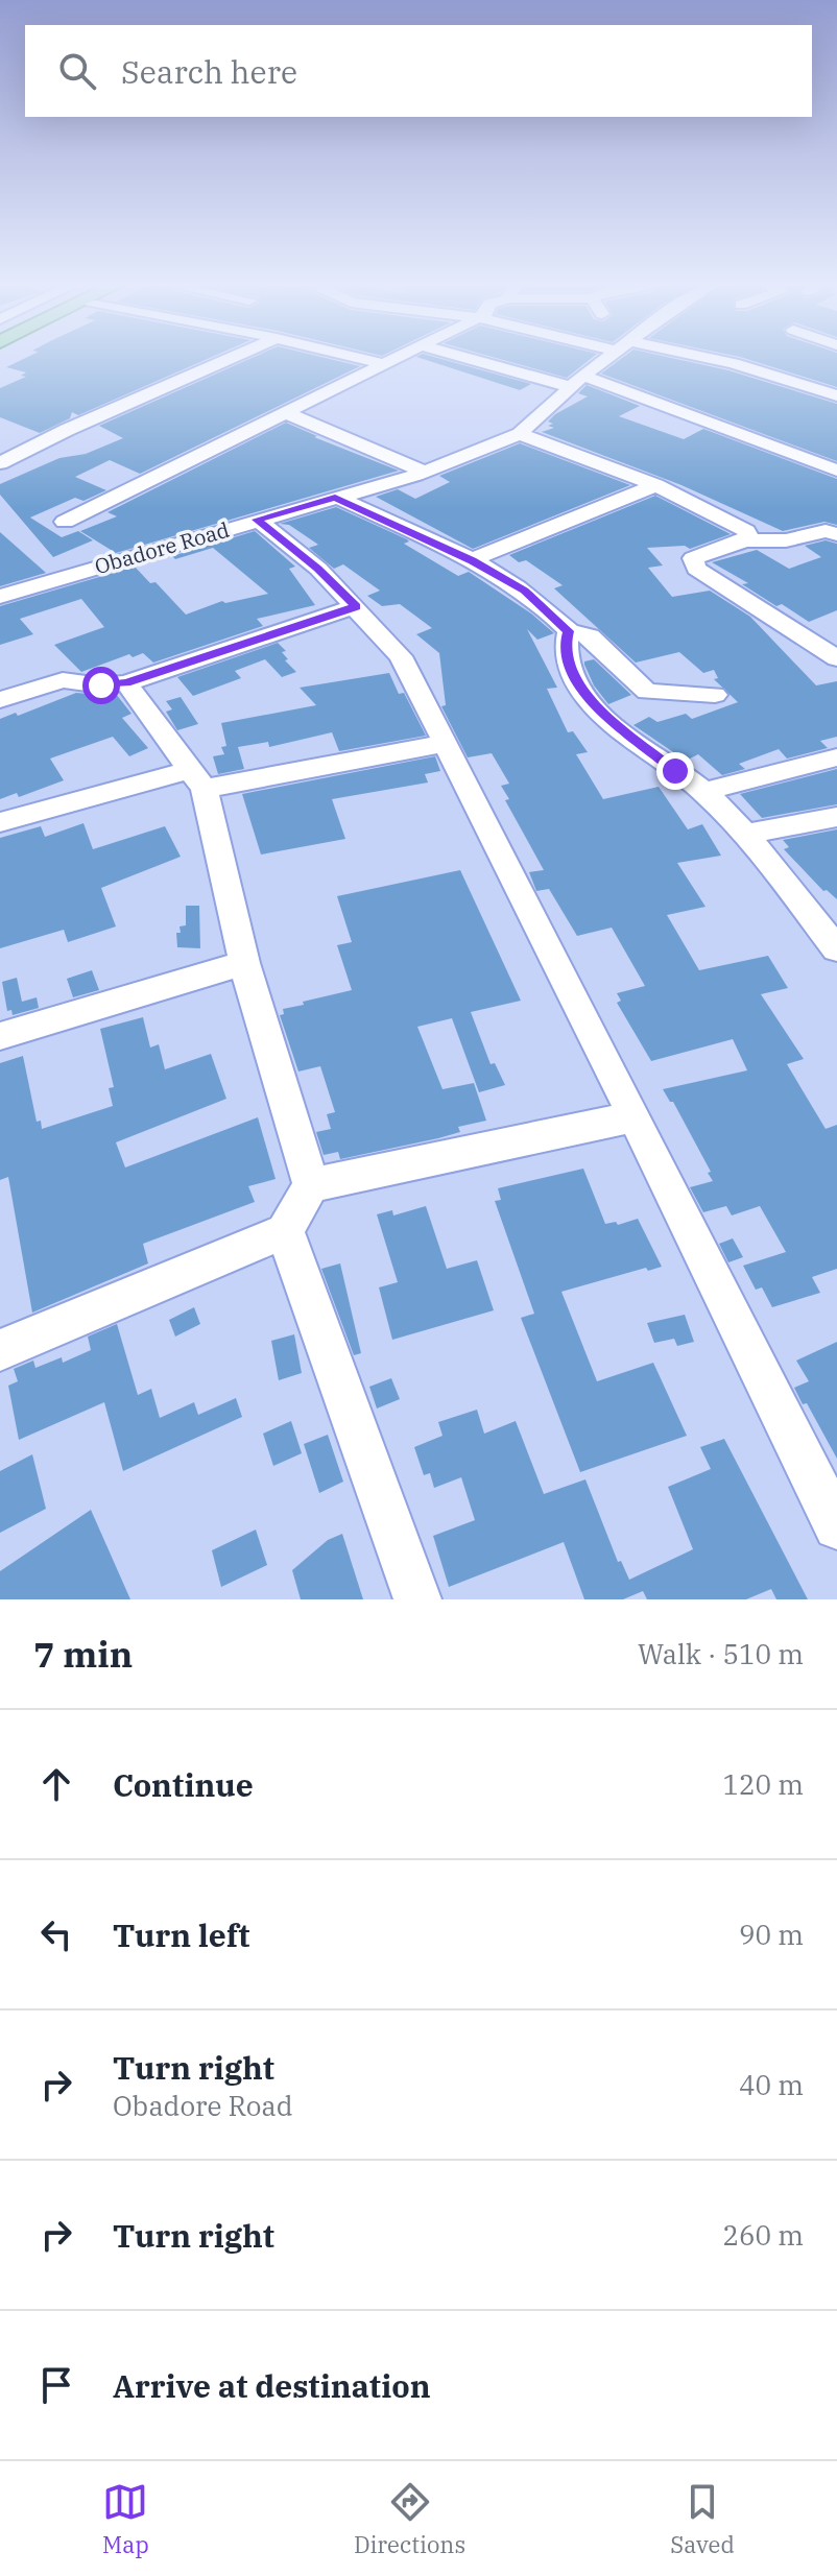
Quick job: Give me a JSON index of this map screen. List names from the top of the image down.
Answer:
{
  "streets": {
    "street": ["Obadore Road"]
  },
  "page": {
    "search": "Search here",
    "heading": ["7 min", "Walk · 510 m"],
    "list": [
      ["Continue", "120 m"],
      ["Turn left", "90 m"],
      ["Turn right", "Obadore Road", "40 m"],
      ["Turn right", "260 m"],
      "Arrive at destination"
    ],
    "nav": ["Map", "Directions", "Saved"]
  }
}
